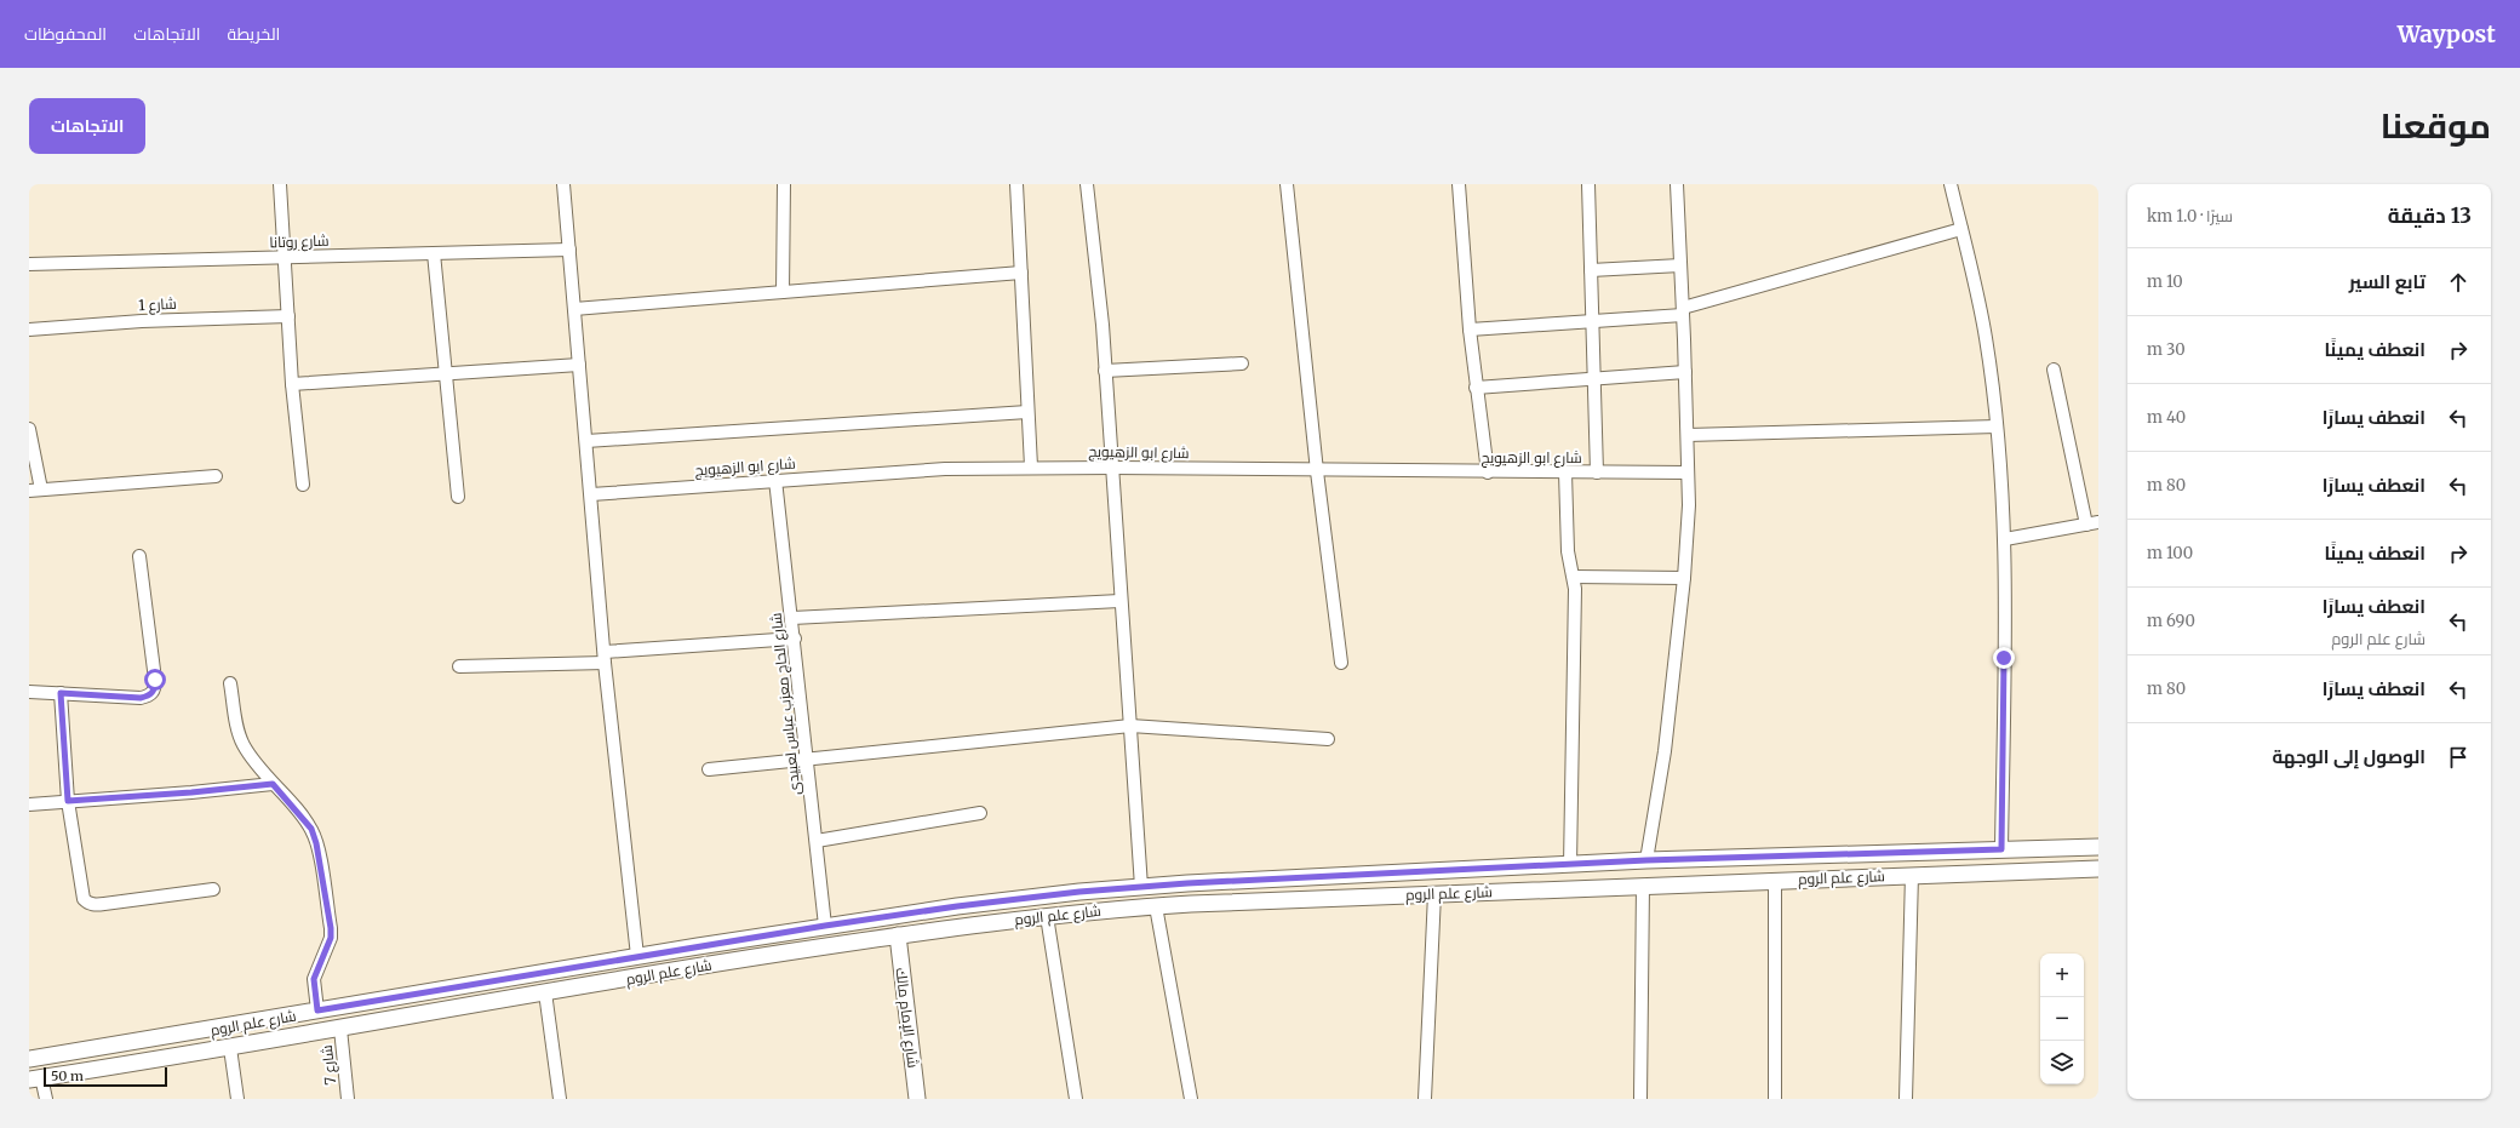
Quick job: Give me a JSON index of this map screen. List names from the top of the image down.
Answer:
{
  "streets": {
    "street": [
      "شارع روتانا",
      "شارع 1",
      "شارع ابو الزهيويج",
      "شارع الحاج معزب عباس لعبيدى",
      "شارع علم الروم",
      "شارع الإمام مالك",
      "شارع 7"
    ]
  },
  "crossings": [
    ["شارع ابو الزهيويج", "شارع الحاج معزب عباس لعبيدى"],
    ["شارع الحاج معزب عباس لعبيدى", "شارع علم الروم"],
    ["شارع علم الروم", "شارع الإمام مالك"],
    ["شارع علم الروم", "شارع 7"]
  ],
  "scale_bar": "50 m",
  "page": {
    "header": "Waypost",
    "nav": ["الخريطة", "الاتجاهات", "المحفوظات"],
    "title": "موقعنا",
    "buttons": "الاتجاهات",
    "heading": ["13 دقيقة", "سيرًا · 1.0 km"],
    "list": [
      ["تابع السير", "10 m"],
      ["انعطف يمينًا", "30 m"],
      ["انعطف يسارًا", "40 m"],
      ["انعطف يسارًا", "80 m"],
      ["انعطف يمينًا", "100 m"],
      ["انعطف يسارًا", "شارع علم الروم", "690 m"],
      ["انعطف يسارًا", "80 m"],
      "الوصول إلى الوجهة"
    ],
    "map_buttons": ["+", "−"],
    "scale": "50 m"
  }
}
